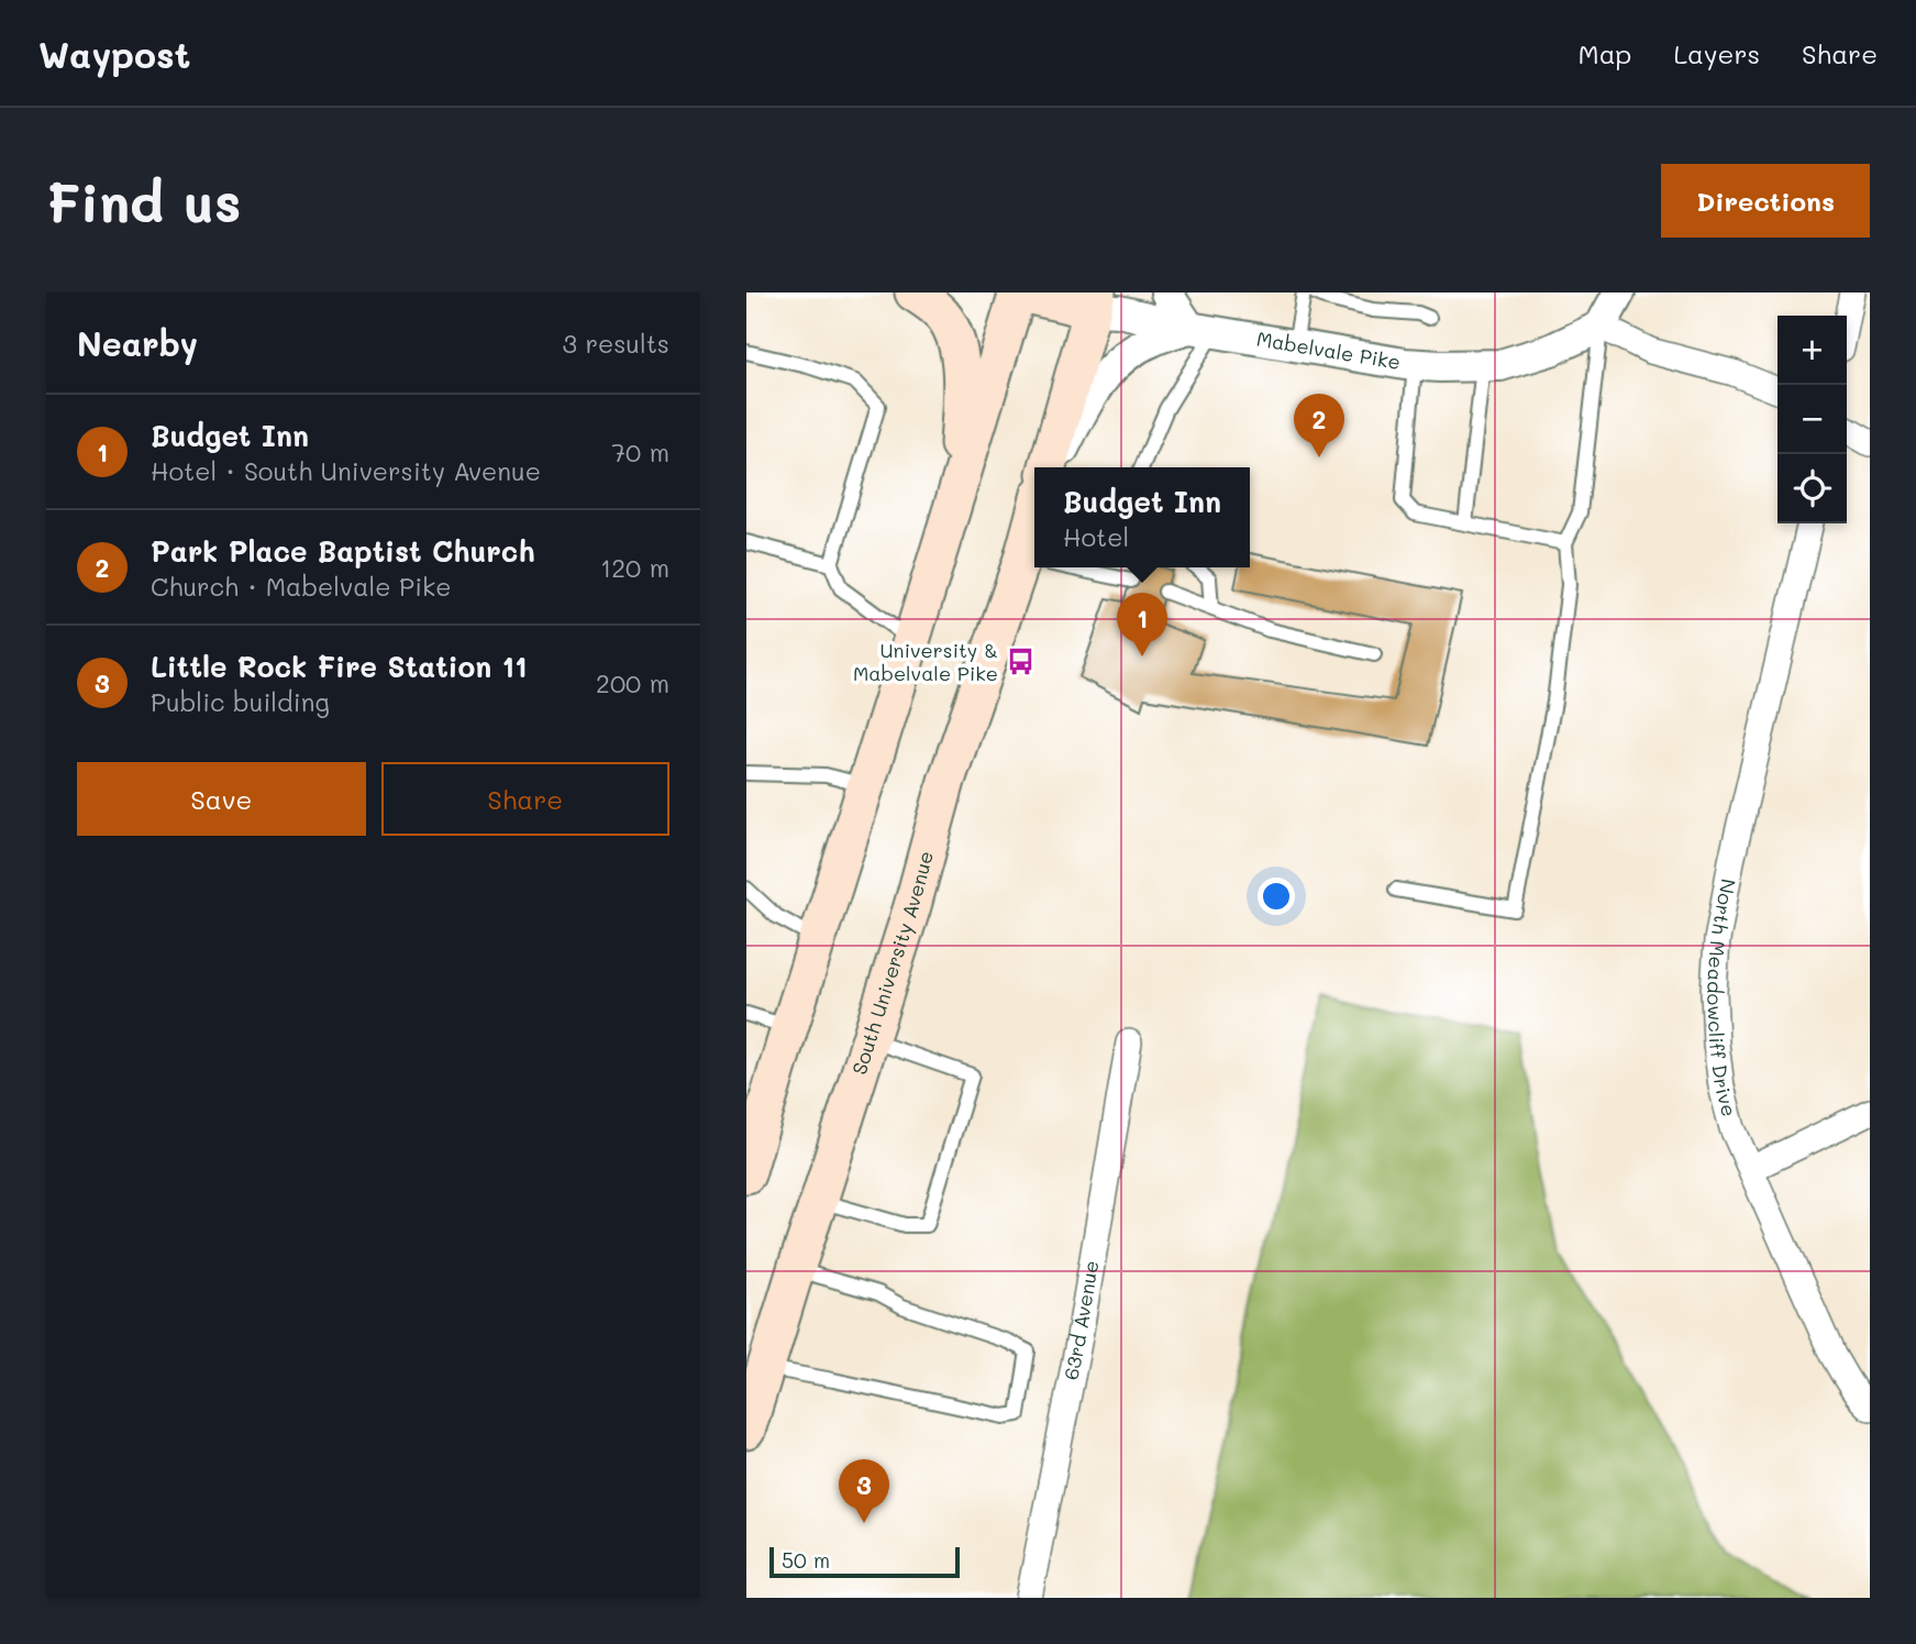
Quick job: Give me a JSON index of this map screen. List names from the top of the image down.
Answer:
{
  "streets": {
    "main road": ["Mabelvale Pike", "South University Avenue"],
    "street": ["North Meadowcliff Drive", "63rd Avenue"]
  },
  "places": {
    "bus stop": ["University & Mabelvale Pike"]
  },
  "scale_bar": "50 m",
  "page": {
    "header": "Waypost",
    "nav": ["Map", "Layers", "Share"],
    "buttons": [
      "Directions",
      ["Save", "Share"]
    ],
    "title": "Find us",
    "heading": ["Nearby", "3 results"],
    "map_buttons": ["+", "−"],
    "list": [
      {
        "mark": "1",
        "name": "Budget Inn",
        "note": "Hotel · South University Avenue",
        "value": "70 m"
      },
      {
        "mark": "2",
        "name": "Park Place Baptist Church",
        "note": "Church · Mabelvale Pike",
        "value": "120 m"
      },
      {
        "mark": "3",
        "name": "Little Rock Fire Station 11",
        "note": "Public building",
        "value": "200 m"
      }
    ],
    "pins": ["2", "1", "3"],
    "popup": ["Budget Inn", "Hotel"],
    "scale": "50 m"
  }
}
